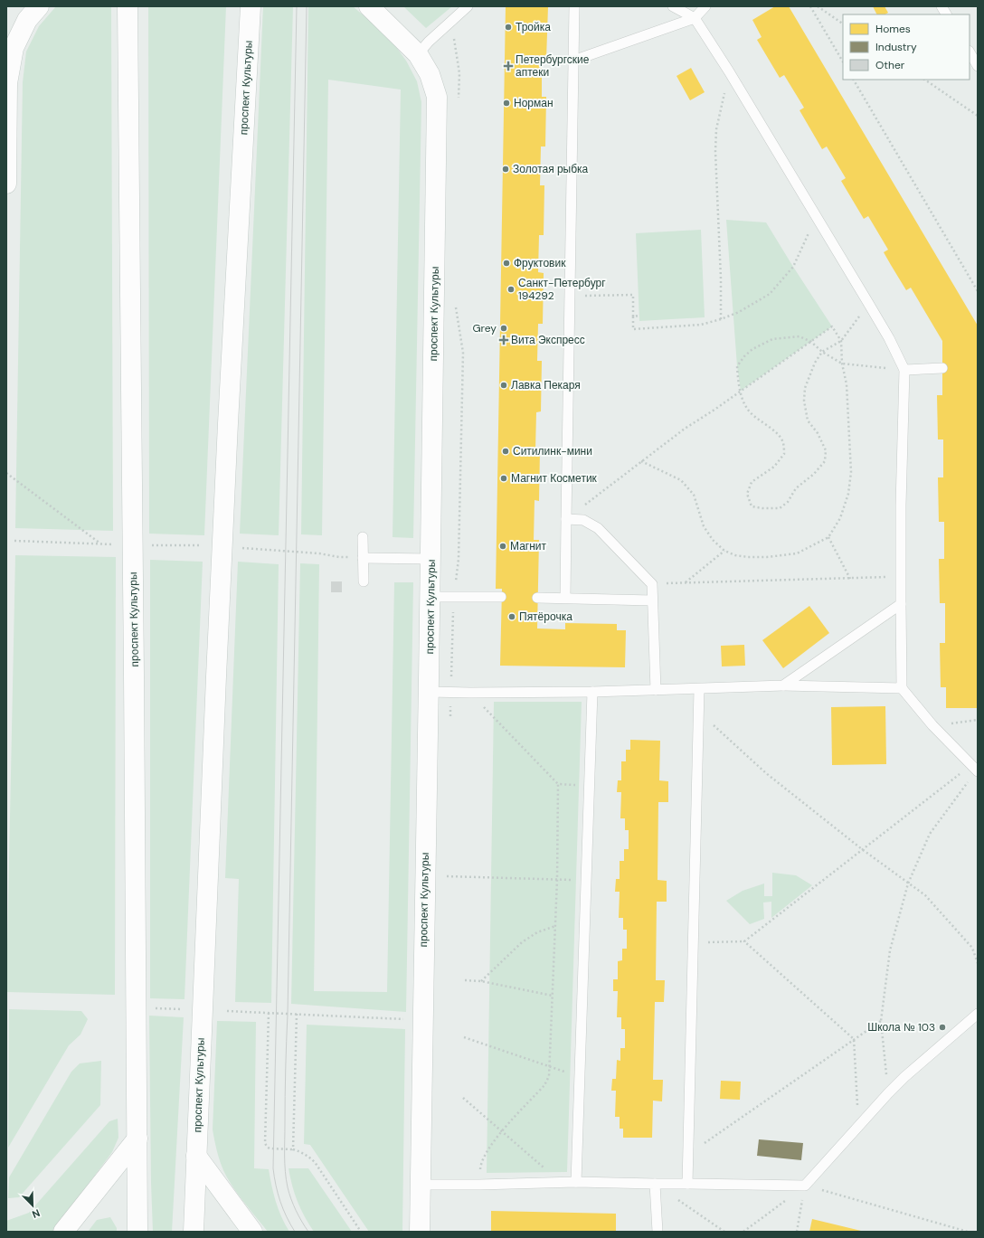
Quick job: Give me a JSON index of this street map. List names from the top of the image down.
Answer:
{
  "streets": {
    "main road": ["проспект Культуры"]
  },
  "places": {
    "other": [
      "Тройка",
      "Норман",
      "Золотая рыбка",
      "Фруктовик",
      "Санкт-Петербург 194292",
      "Grey",
      "Лавка Пекаря",
      "Ситилинк-мини",
      "Магнит Косметик",
      "Магнит",
      "Пятёрочка",
      "Школа № 103"
    ],
    "health": ["Петербургские аптеки", "Вита Экспресс"]
  },
  "legend": ["Homes", "Industry", "Other"],
  "north": "bottom right"
}
